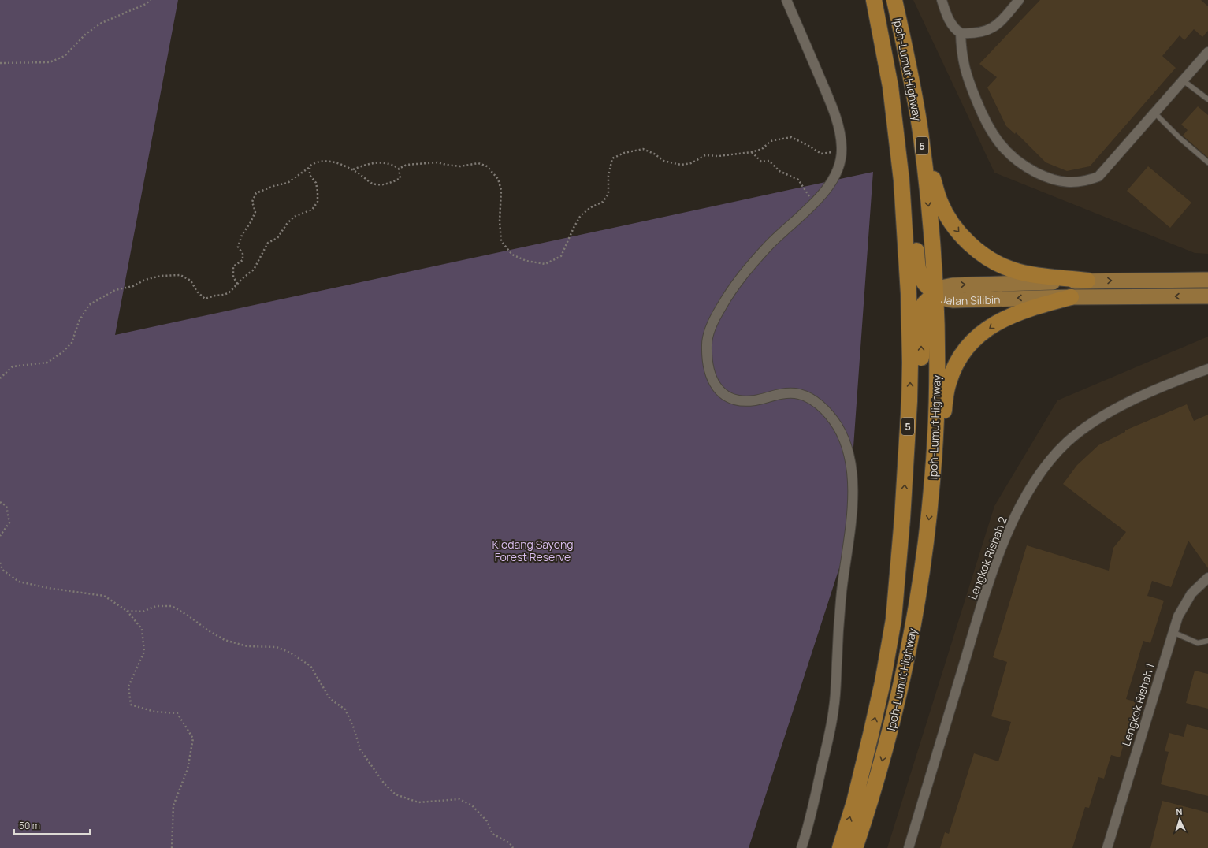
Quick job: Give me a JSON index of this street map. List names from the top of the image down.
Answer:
{
  "streets": {
    "highway": ["Ipoh-Lumut Highway", "5"],
    "main road": ["Jalan Silibin"],
    "street": ["Lengkok Rishah 2", "Lengkok Rishah 1"]
  },
  "crossings": [
    ["Ipoh-Lumut Highway", "Jalan Silibin"]
  ],
  "parks": ["Kledang Sayong Forest Reserve"],
  "scale_bar": "50 m",
  "north": "top"
}
